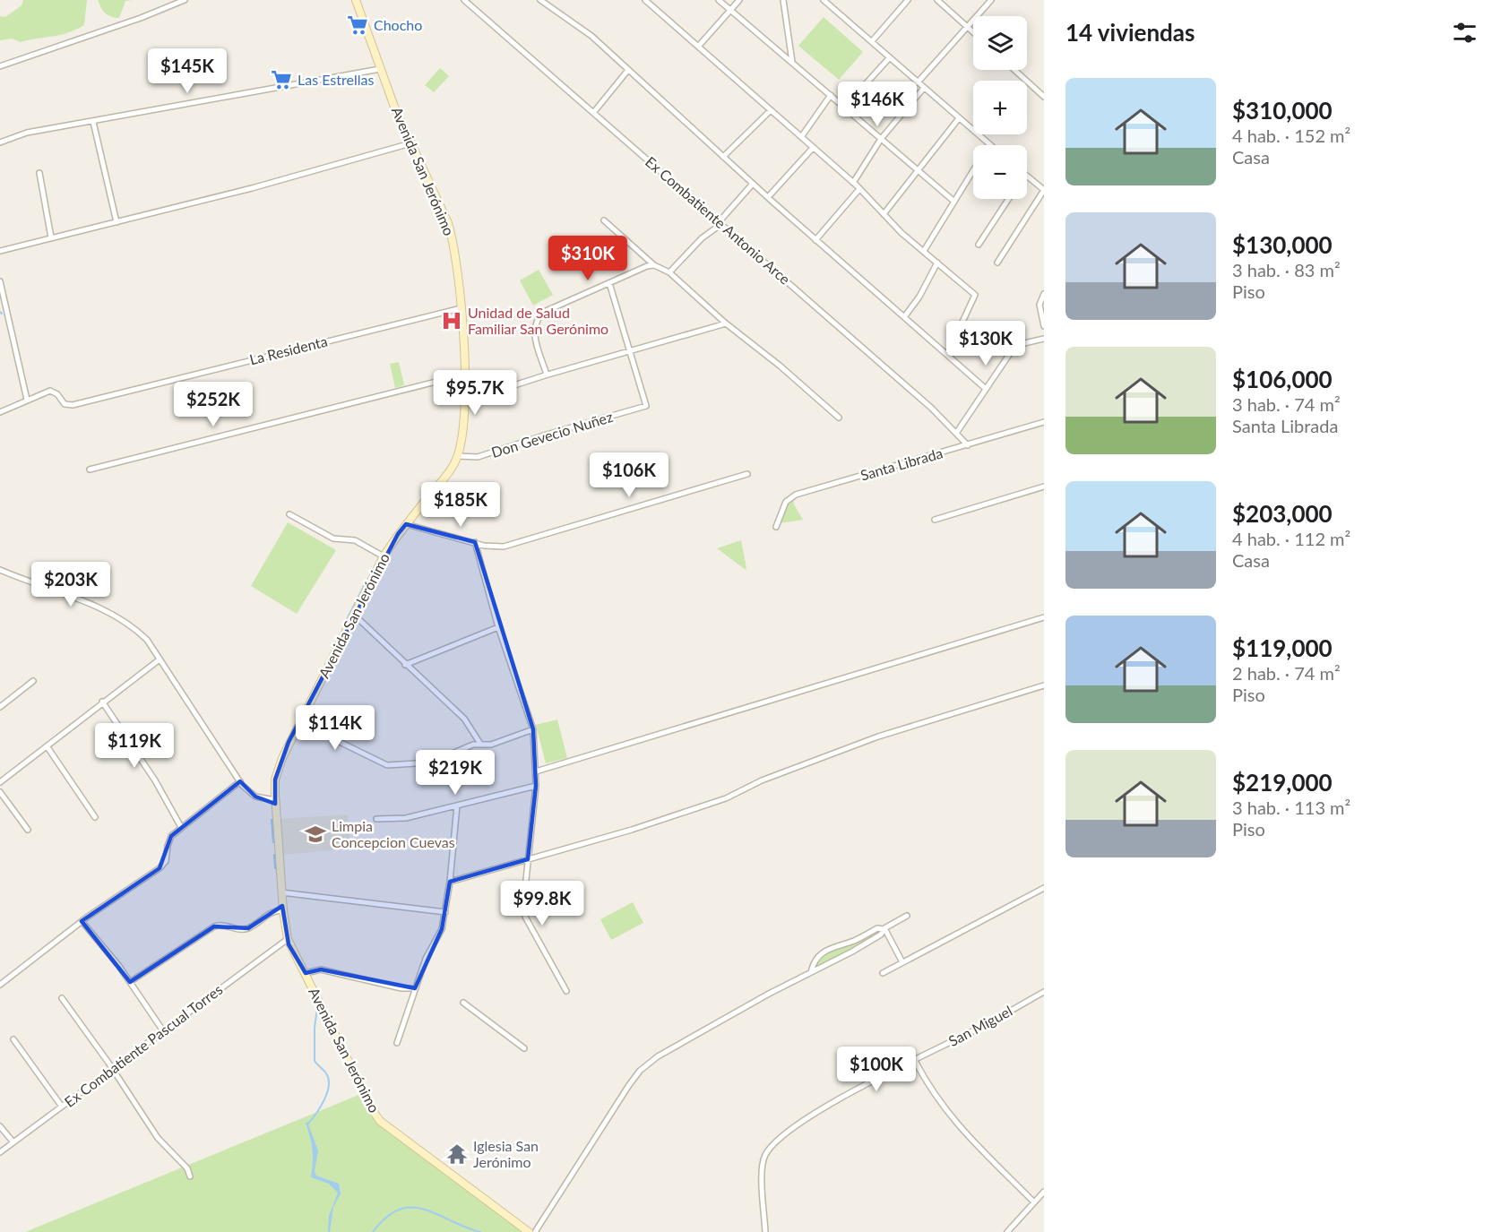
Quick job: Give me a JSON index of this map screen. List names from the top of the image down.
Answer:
{
  "streets": {
    "street": [
      "Avenida San Jerónimo",
      "Ex Combatiente Antonio Arce",
      "La Residenta",
      "Don Gevecio Nuñez",
      "Santa Librada",
      "San Miguel",
      "Ex Combatiente Pascual Torres"
    ]
  },
  "crossings": [
    ["Avenida San Jerónimo", "La Residenta"],
    ["Avenida San Jerónimo", "Don Gevecio Nuñez"],
    ["Avenida San Jerónimo", "Ex Combatiente Pascual Torres"],
    ["Ex Combatiente Antonio Arce", "Santa Librada"]
  ],
  "places": {
    "supermarket": ["Chocho", "Las Estrellas"],
    "hospital": ["Unidad de Salud Familiar San Gerónimo"],
    "school or university": ["Limpia Concepcion Cuevas"],
    "temple": ["Iglesia San Jerónimo"]
  },
  "page": {
    "heading": "14 viviendas",
    "map_buttons": ["+", "−"],
    "price": [
      "$145K",
      "$146K",
      "$310K",
      "$130K",
      "$95.7K",
      "$252K",
      "$106K",
      "$185K",
      "$203K",
      "$114K",
      "$119K",
      "$219K",
      "$99.8K",
      "$100K"
    ],
    "list": [
      {
        "name": "$310,000",
        "note": "4 hab. · 152 m² · Casa"
      },
      {
        "name": "$130,000",
        "note": "3 hab. · 83 m² · Piso"
      },
      {
        "name": "$106,000",
        "note": "3 hab. · 74 m² · Santa Librada"
      },
      {
        "name": "$203,000",
        "note": "4 hab. · 112 m² · Casa"
      },
      {
        "name": "$119,000",
        "note": "2 hab. · 74 m² · Piso"
      },
      {
        "name": "$219,000",
        "note": "3 hab. · 113 m² · Piso"
      }
    ]
  }
}
